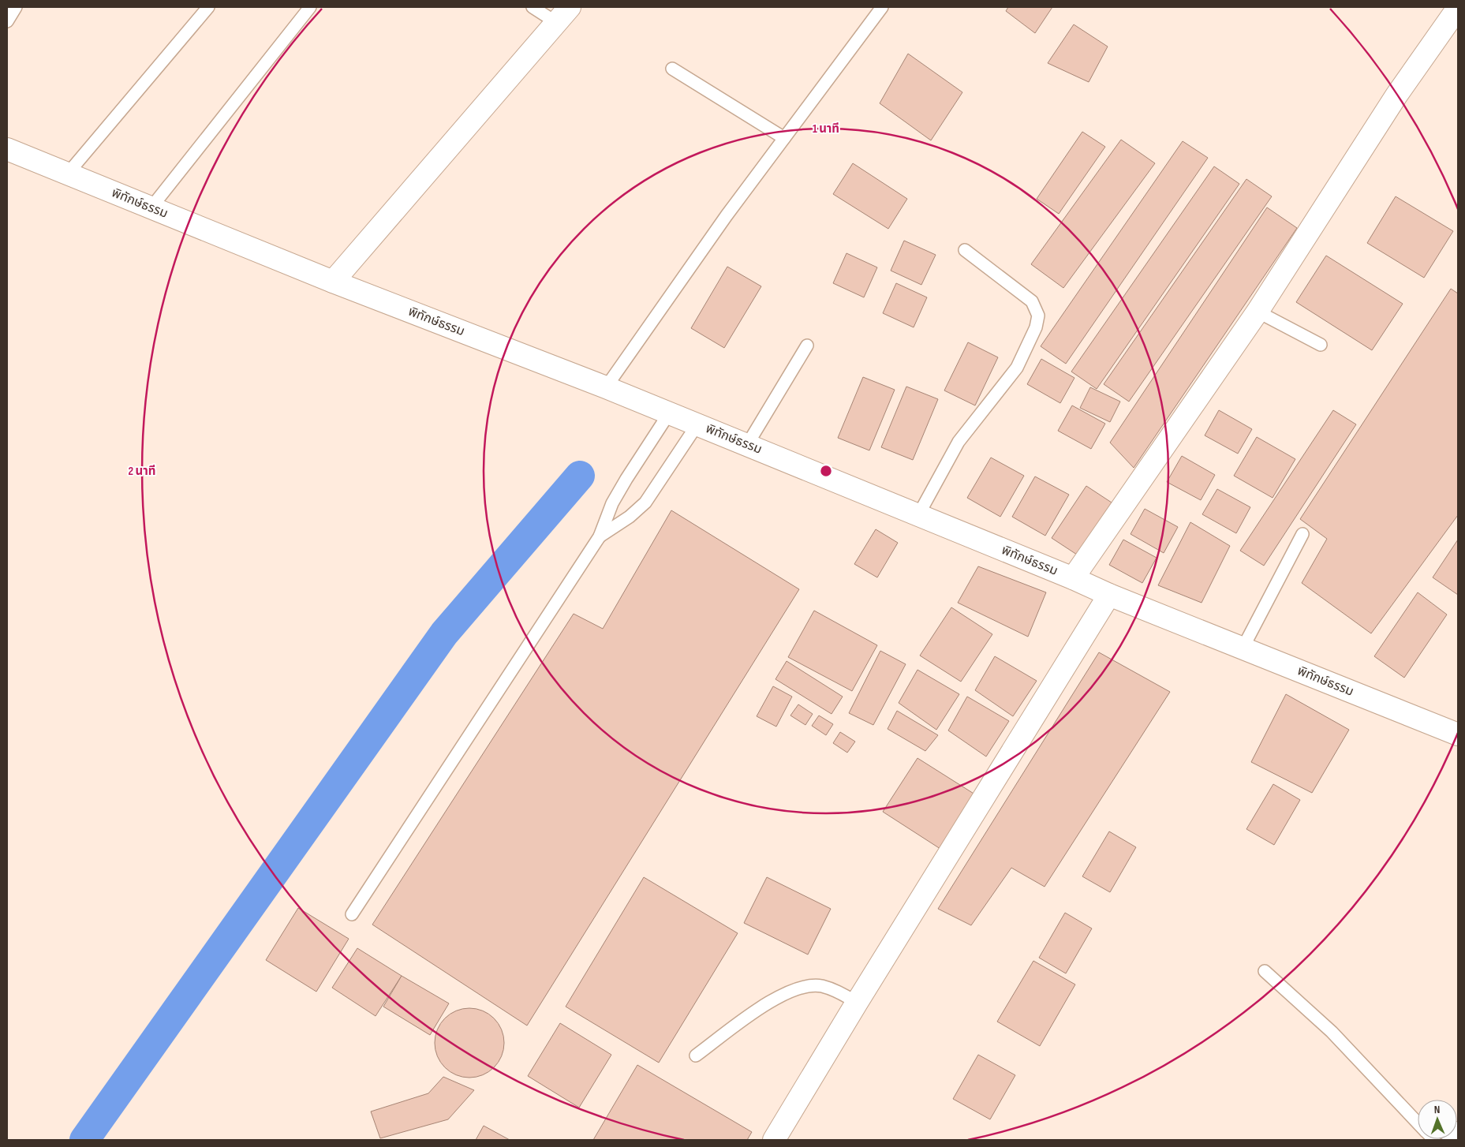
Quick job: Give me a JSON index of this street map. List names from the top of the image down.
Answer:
{
  "streets": {
    "street": ["พิทักษ์ธรรม"]
  },
  "north": "top",
  "rings": ["1 นาที", "2 นาที"]
}
